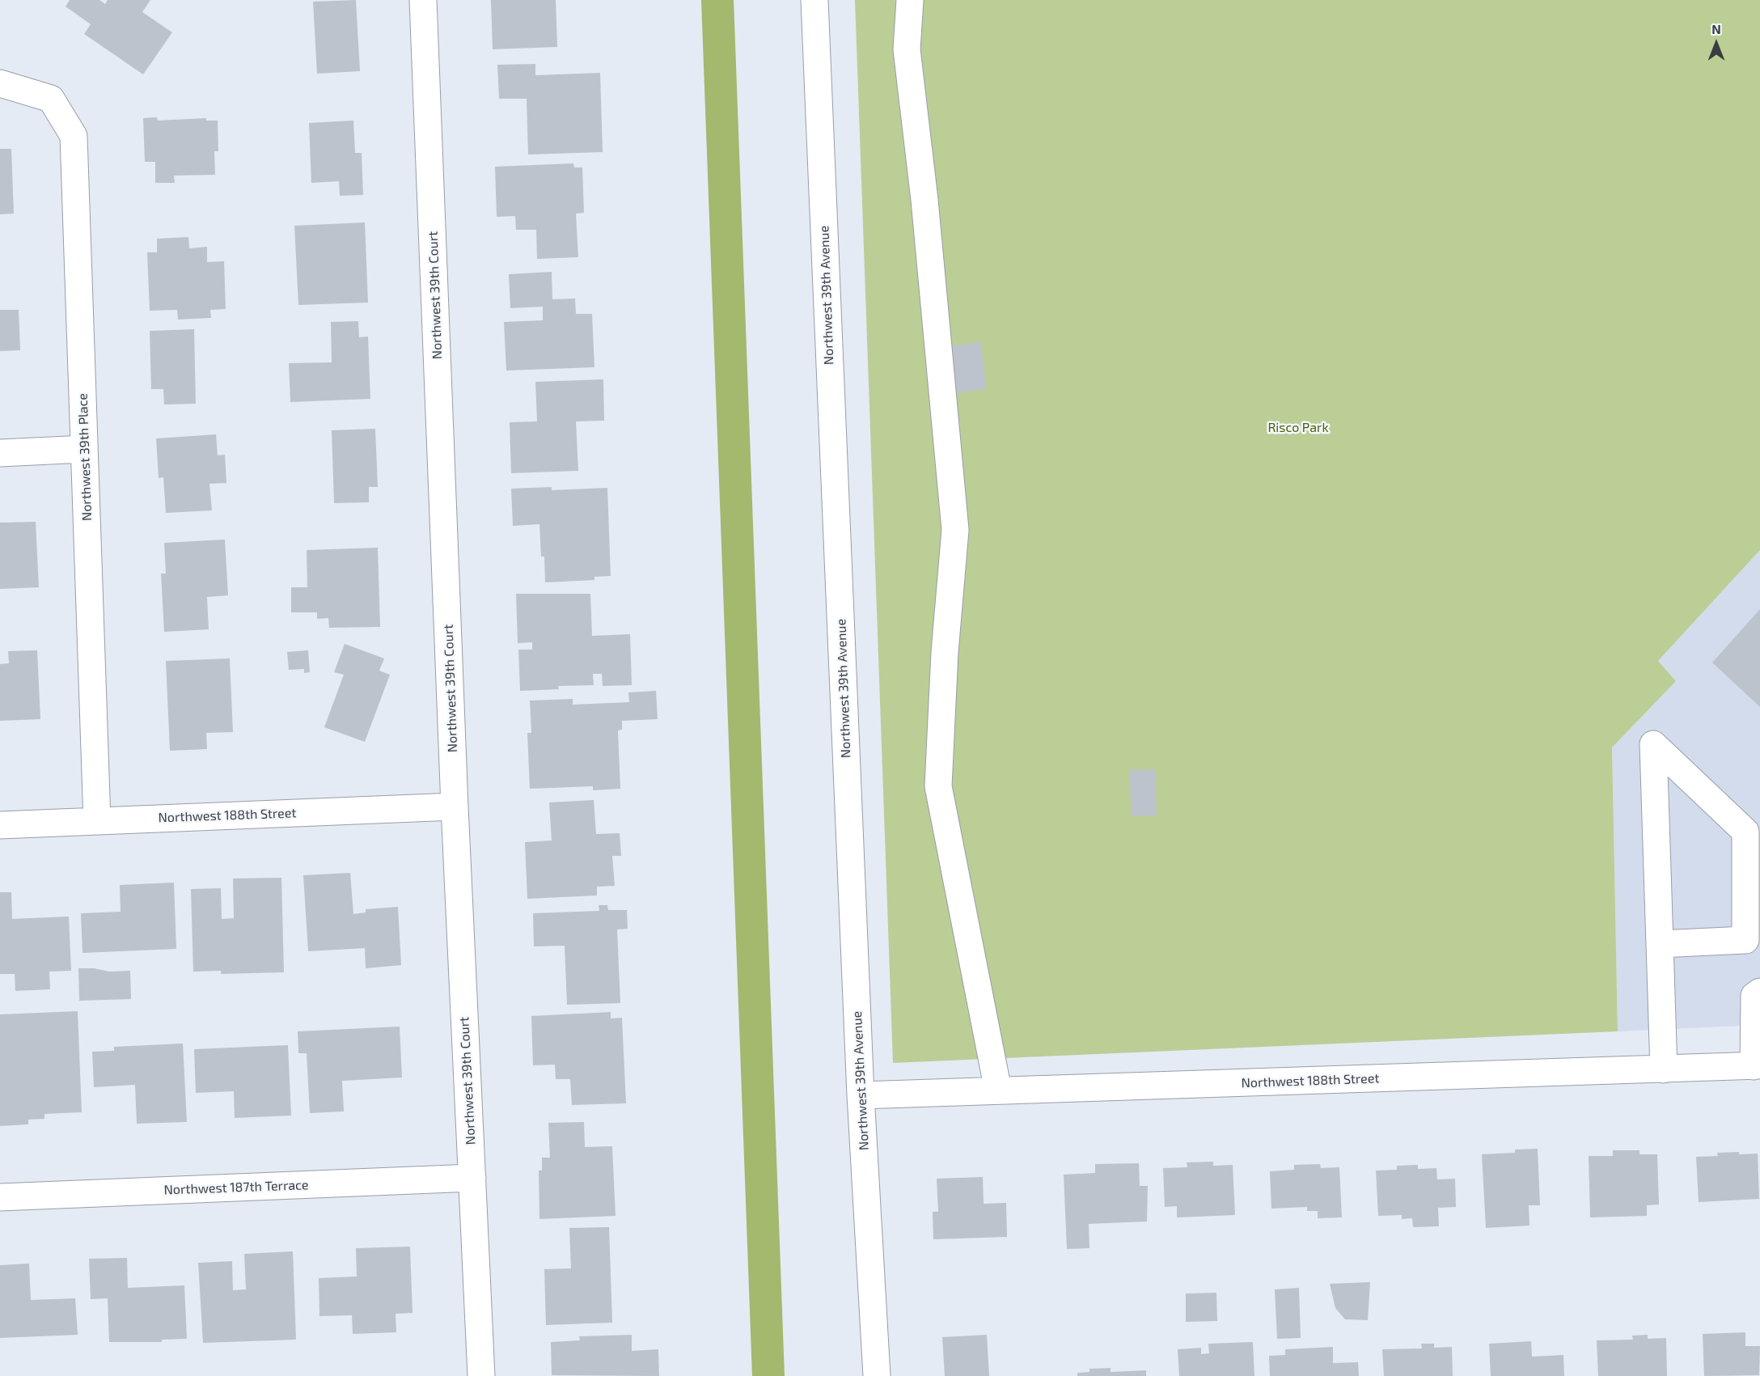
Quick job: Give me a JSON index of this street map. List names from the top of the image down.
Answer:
{
  "streets": {
    "street": [
      "Northwest 39th Court",
      "Northwest 39th Avenue",
      "Northwest 39th Place",
      "Northwest 188th Street",
      "Northwest 187th Terrace"
    ]
  },
  "crossings": [
    ["Northwest 39th Court", "Northwest 188th Street"],
    ["Northwest 39th Court", "Northwest 187th Terrace"],
    ["Northwest 39th Avenue", "Northwest 188th Street"],
    ["Northwest 39th Place", "Northwest 188th Street"]
  ],
  "parks": ["Risco Park"],
  "north": "top"
}
